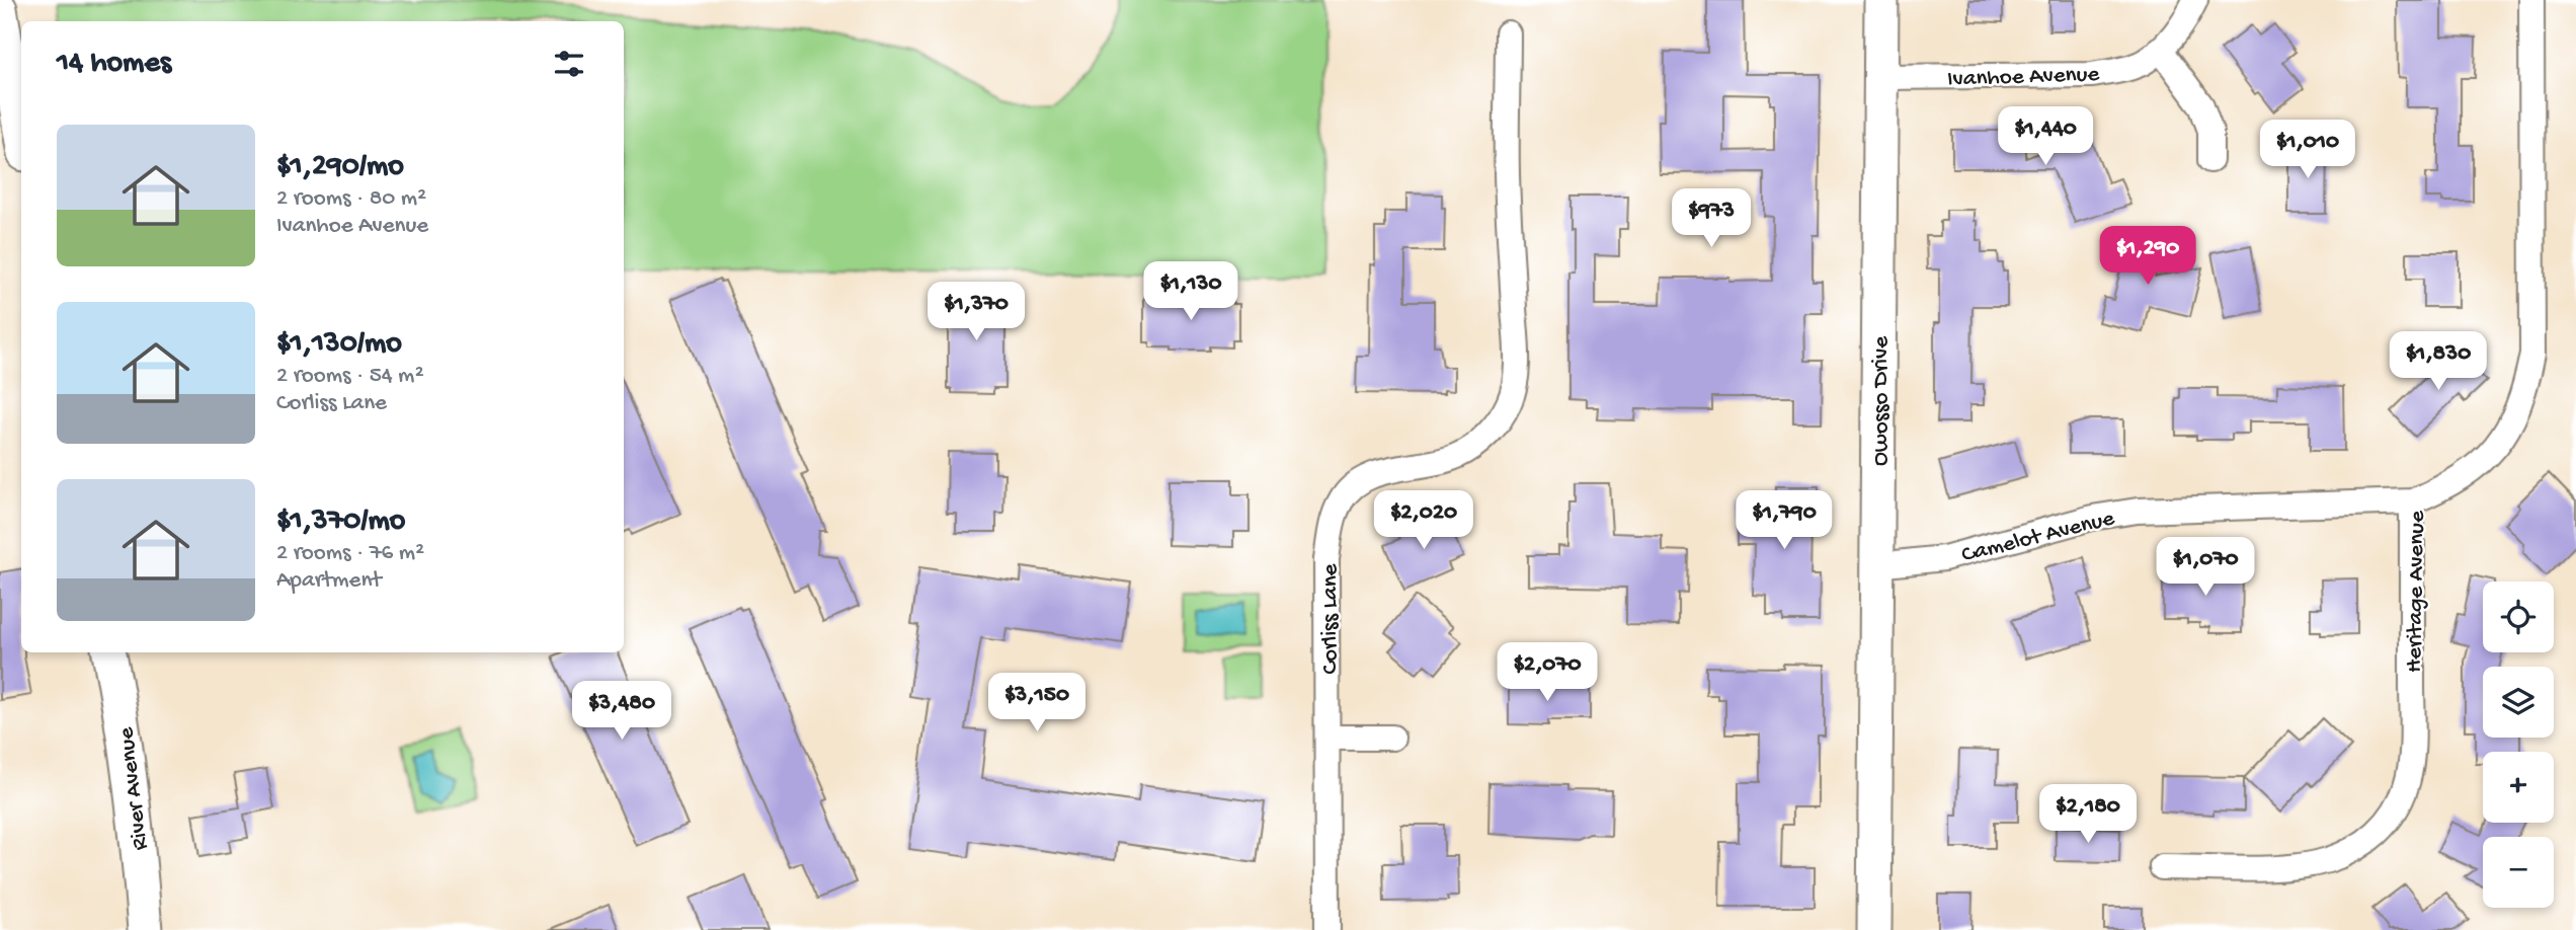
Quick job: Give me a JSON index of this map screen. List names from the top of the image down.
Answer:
{
  "streets": {
    "street": [
      "Ivanhoe Avenue",
      "Owosso Drive",
      "Camelot Avenue",
      "Heritage Avenue",
      "Corliss Lane",
      "River Avenue"
    ]
  },
  "crossings": [
    ["Ivanhoe Avenue", "Owosso Drive"],
    ["Owosso Drive", "Camelot Avenue"],
    ["Camelot Avenue", "Heritage Avenue"]
  ],
  "page": {
    "heading": "14 homes",
    "price": [
      "$1,440",
      "$1,010",
      "$973",
      "$1,290",
      "$1,130",
      "$1,370",
      "$1,830",
      "$2,020",
      "$1,790",
      "$1,070",
      "$2,070",
      "$3,150",
      "$3,480",
      "$2,180"
    ],
    "list": [
      {
        "name": "$1,290/mo",
        "note": "2 rooms · 80 m² · Ivanhoe Avenue"
      },
      {
        "name": "$1,130/mo",
        "note": "2 rooms · 54 m² · Corliss Lane"
      },
      {
        "name": "$1,370/mo",
        "note": "2 rooms · 76 m² · Apartment"
      }
    ],
    "map_buttons": ["+", "−"]
  }
}
